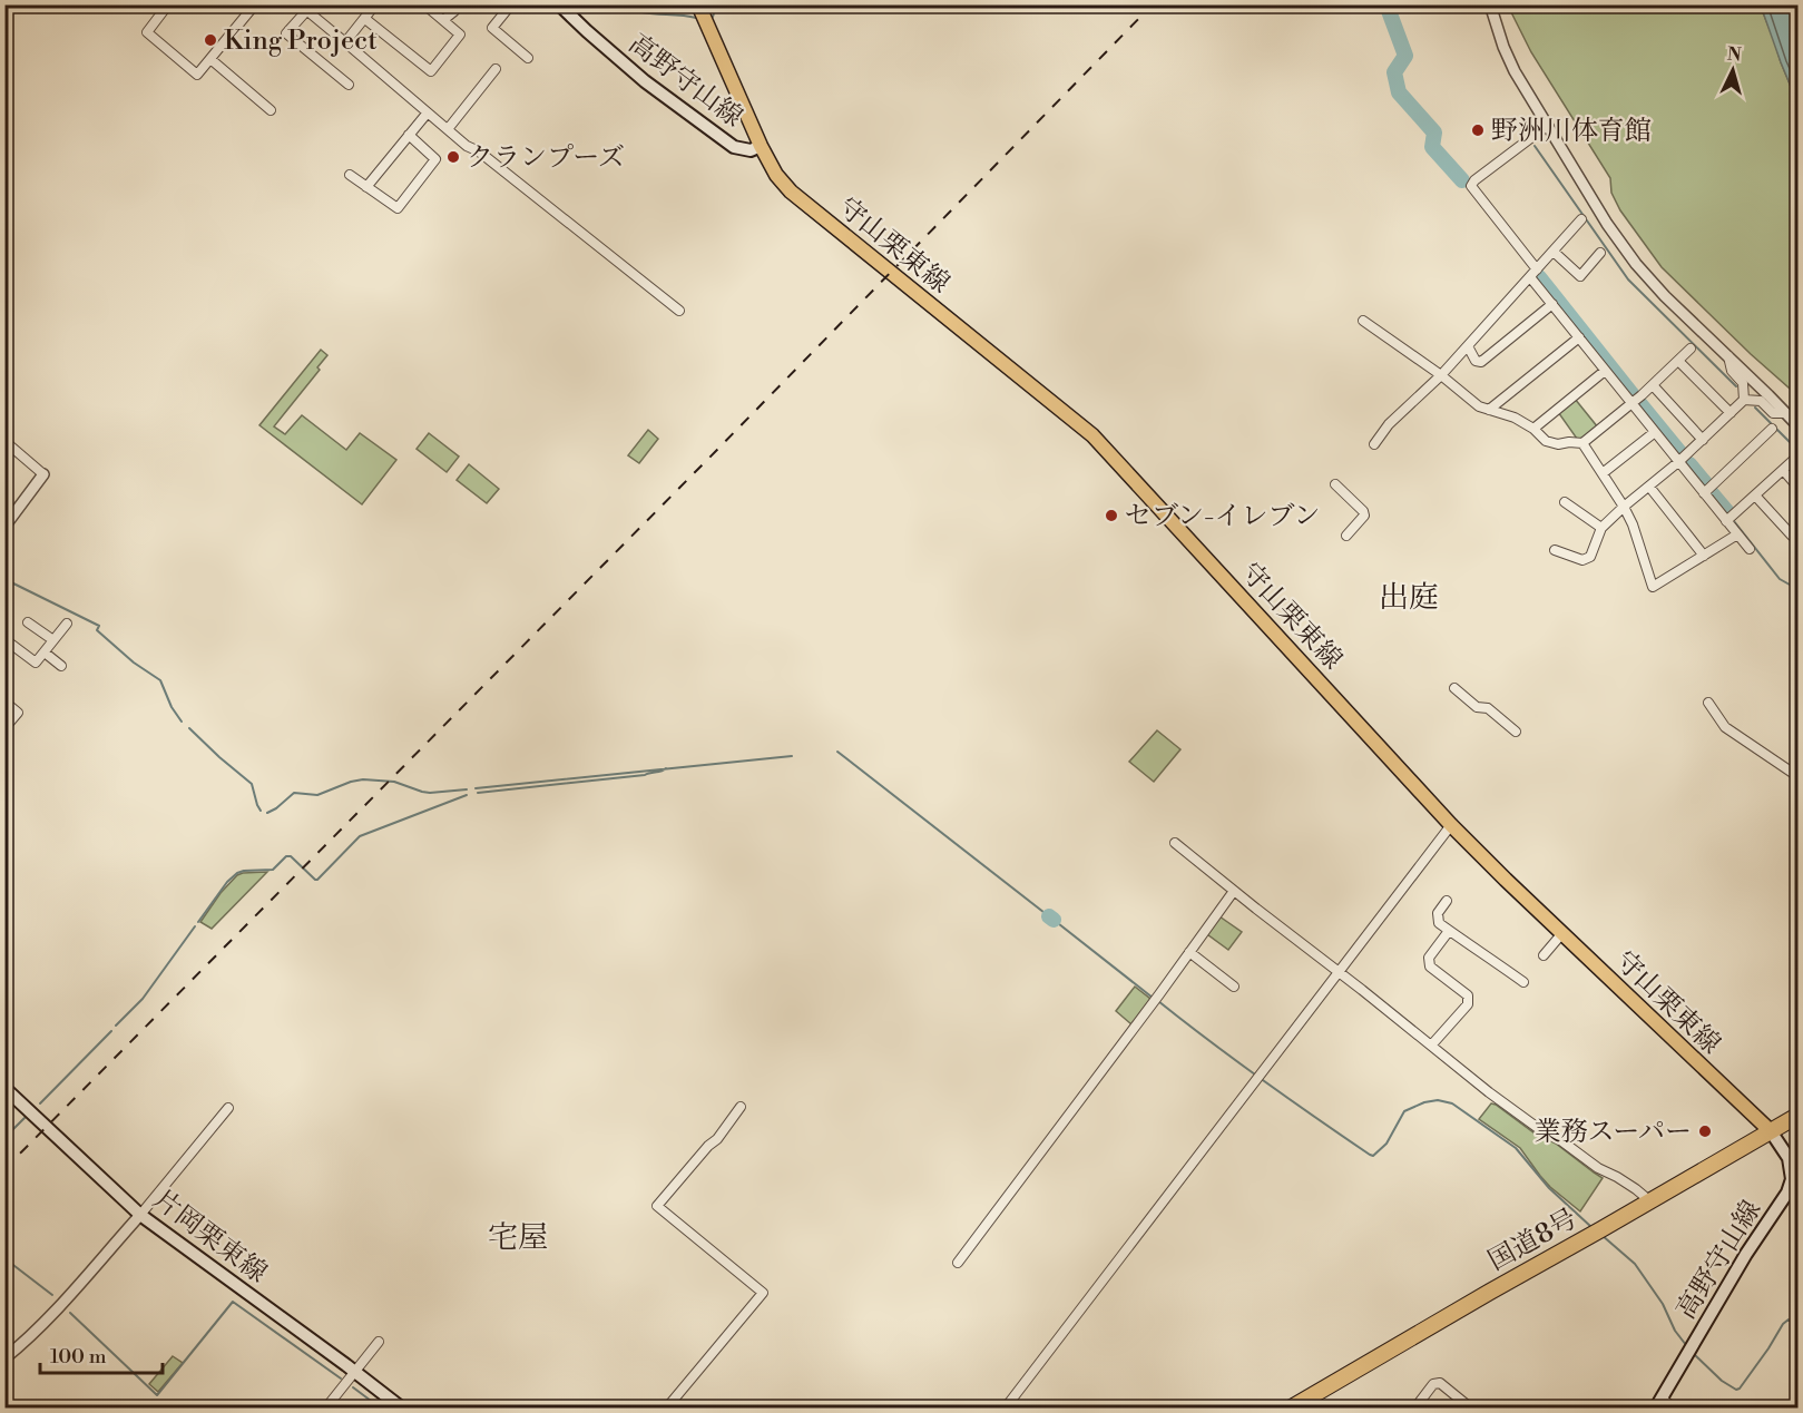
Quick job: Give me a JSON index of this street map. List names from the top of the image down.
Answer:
{
  "streets": {
    "highway": ["国道8号"],
    "main road": ["高野守山線", "守山栗東線", "片岡栗東線"]
  },
  "crossings": [
    ["高野守山線", "守山栗東線"],
    ["高野守山線", "国道8号"],
    ["守山栗東線", "国道8号"]
  ],
  "districts": ["出庭", "宅屋"],
  "places": [
    "King Project",
    "野洲川体育館",
    "クランプーズ",
    "セブン-イレブン",
    "業務スーパー"
  ],
  "scale_bar": "100 m",
  "north": "top"
}
